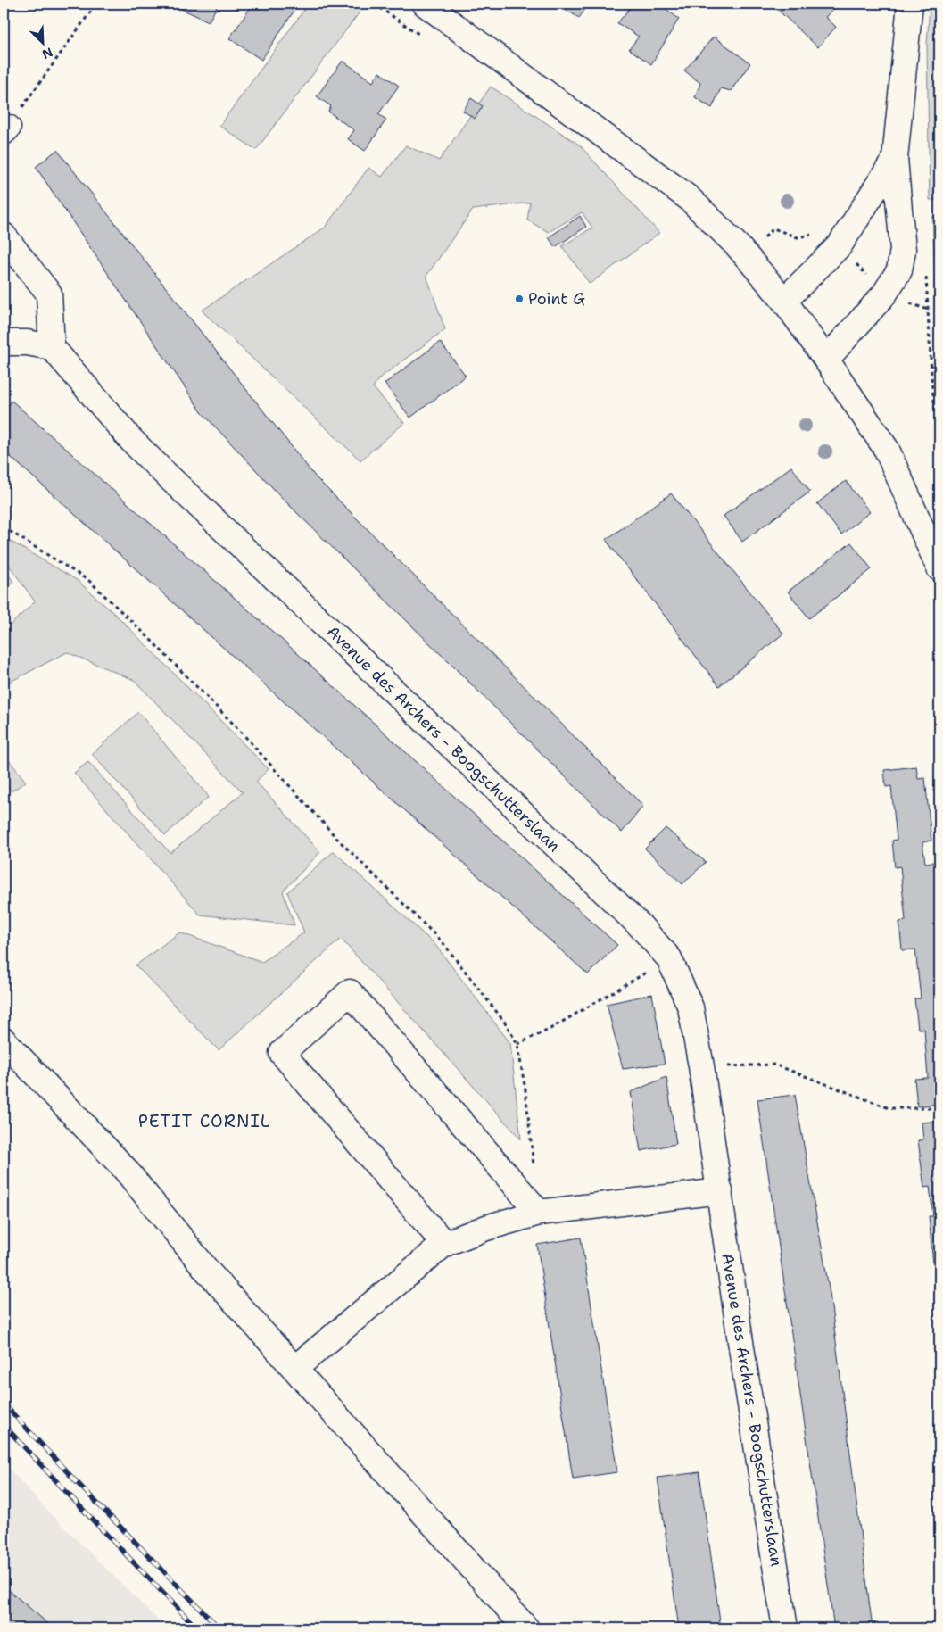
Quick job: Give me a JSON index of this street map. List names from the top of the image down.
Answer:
{
  "streets": {
    "street": ["Avenue des Archers - Boogschutterslaan"]
  },
  "districts": ["PETIT CORNIL"],
  "places": ["Point G"],
  "north": "bottom right"
}
